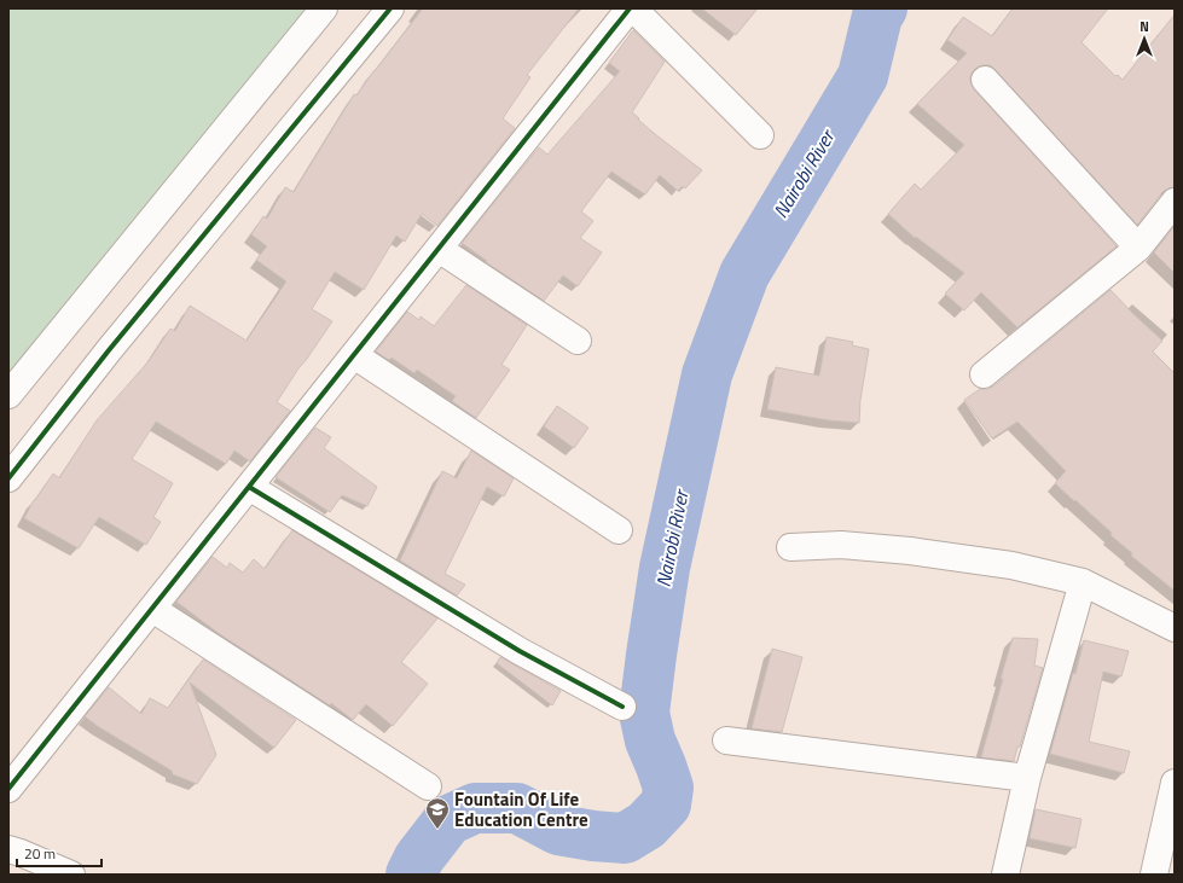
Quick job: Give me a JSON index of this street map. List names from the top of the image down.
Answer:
{
  "water": ["Nairobi River"],
  "places": {
    "school or university": ["Fountain Of Life Education Centre"]
  },
  "scale_bar": "20 m",
  "north": "top"
}
